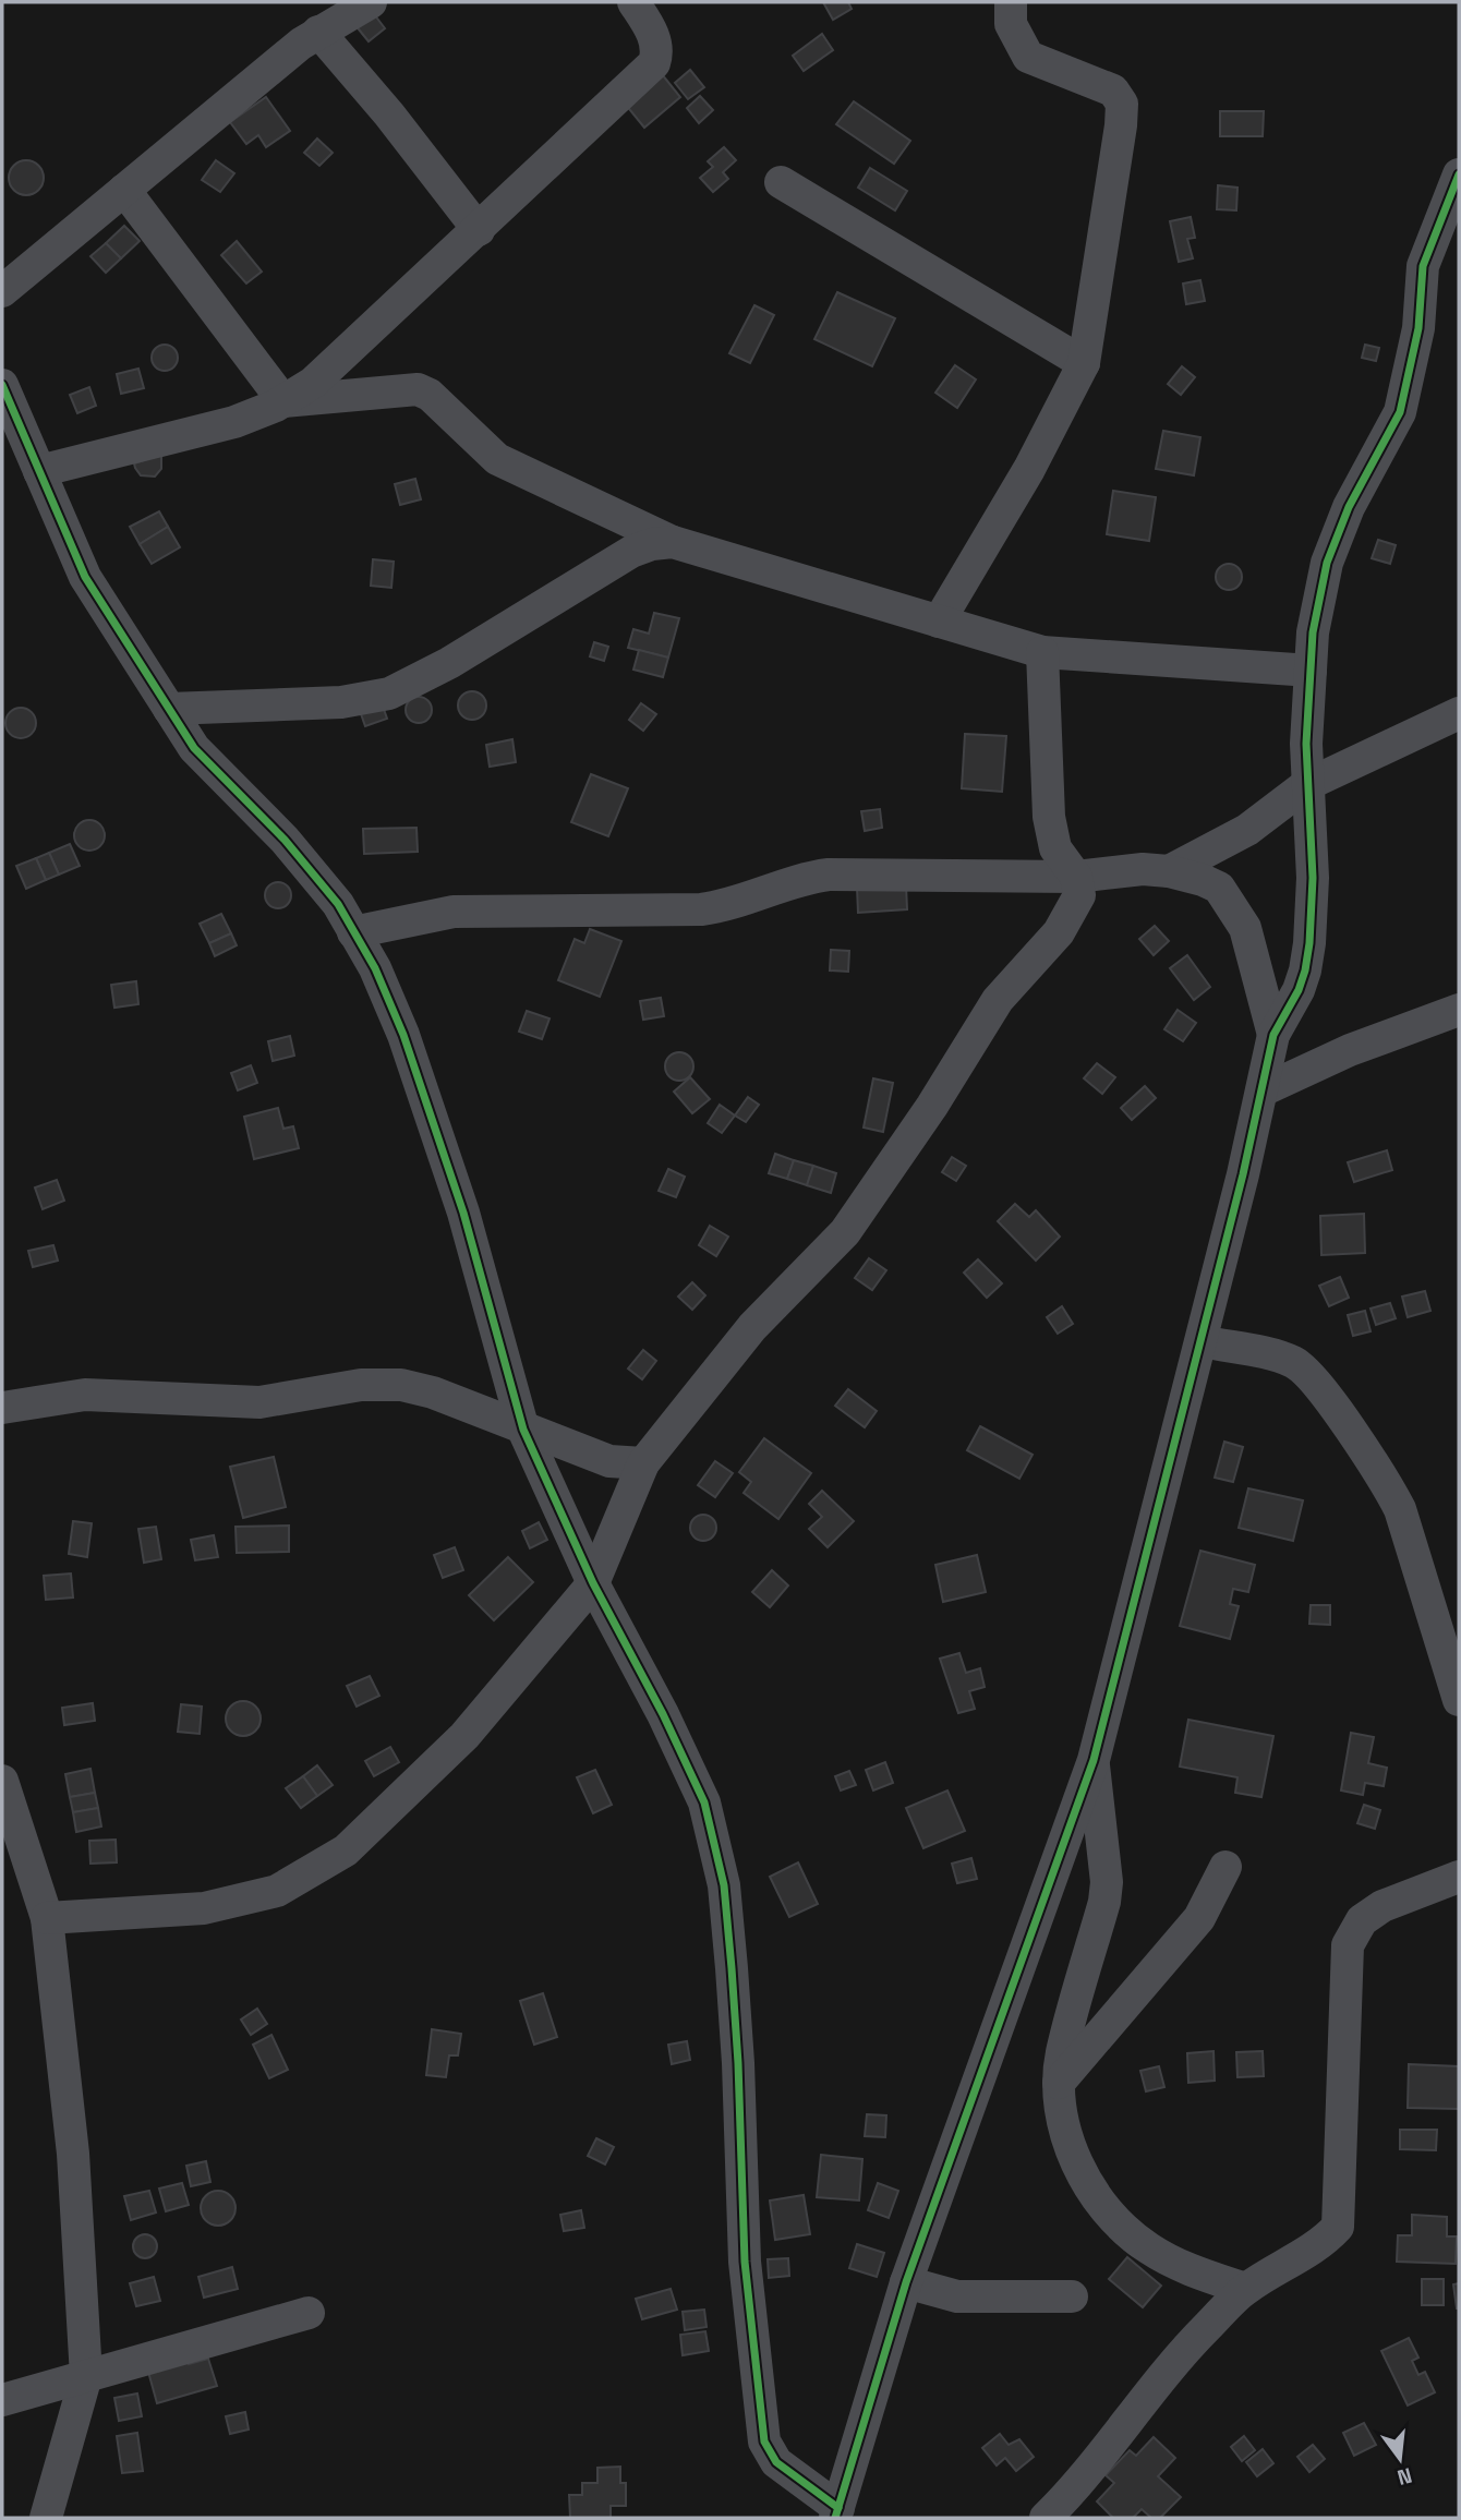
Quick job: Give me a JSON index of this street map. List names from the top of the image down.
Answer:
{
  "north": "bottom"
}
